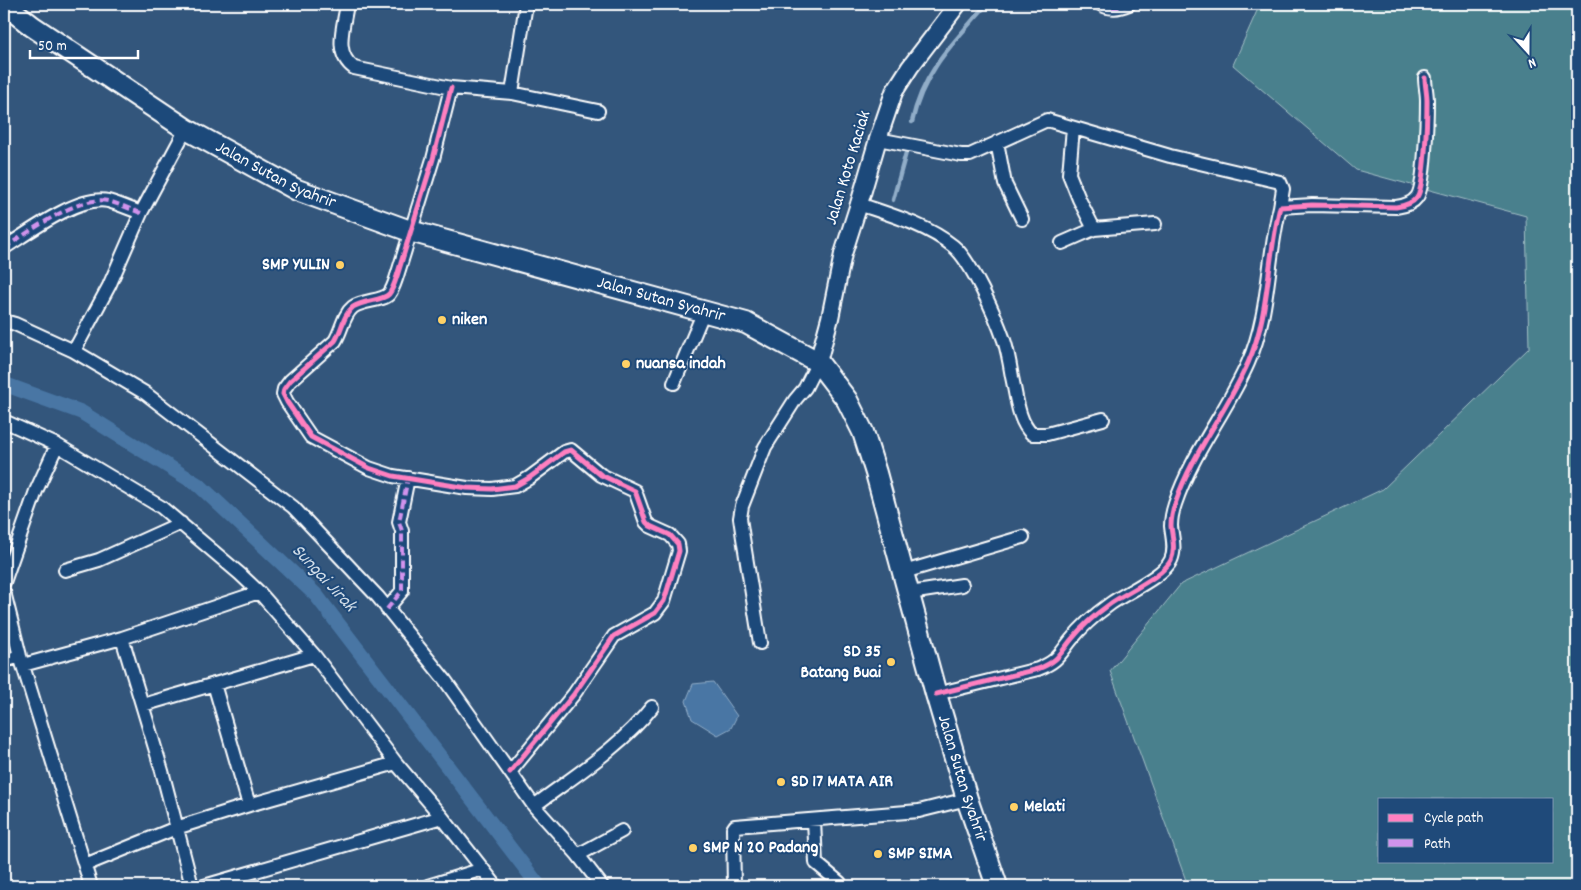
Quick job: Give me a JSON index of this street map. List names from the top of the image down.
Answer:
{
  "streets": {
    "main road": ["Jalan Sutan Syahrir"],
    "street": ["Jalan Koto Kaciak"]
  },
  "crossings": [
    ["Jalan Koto Kaciak", "Jalan Sutan Syahrir"]
  ],
  "water": ["Sungai Jirak"],
  "places": [
    "SMP YULIN",
    "niken",
    "nuansa indah",
    "SD 35 Batang Buai",
    "SD 17 MATA AIR",
    "Melati",
    "SMP N 20 Padang",
    "SMP SIMA"
  ],
  "legend": ["Cycle path", "Path"],
  "scale_bar": "50 m",
  "north": "bottom"
}
